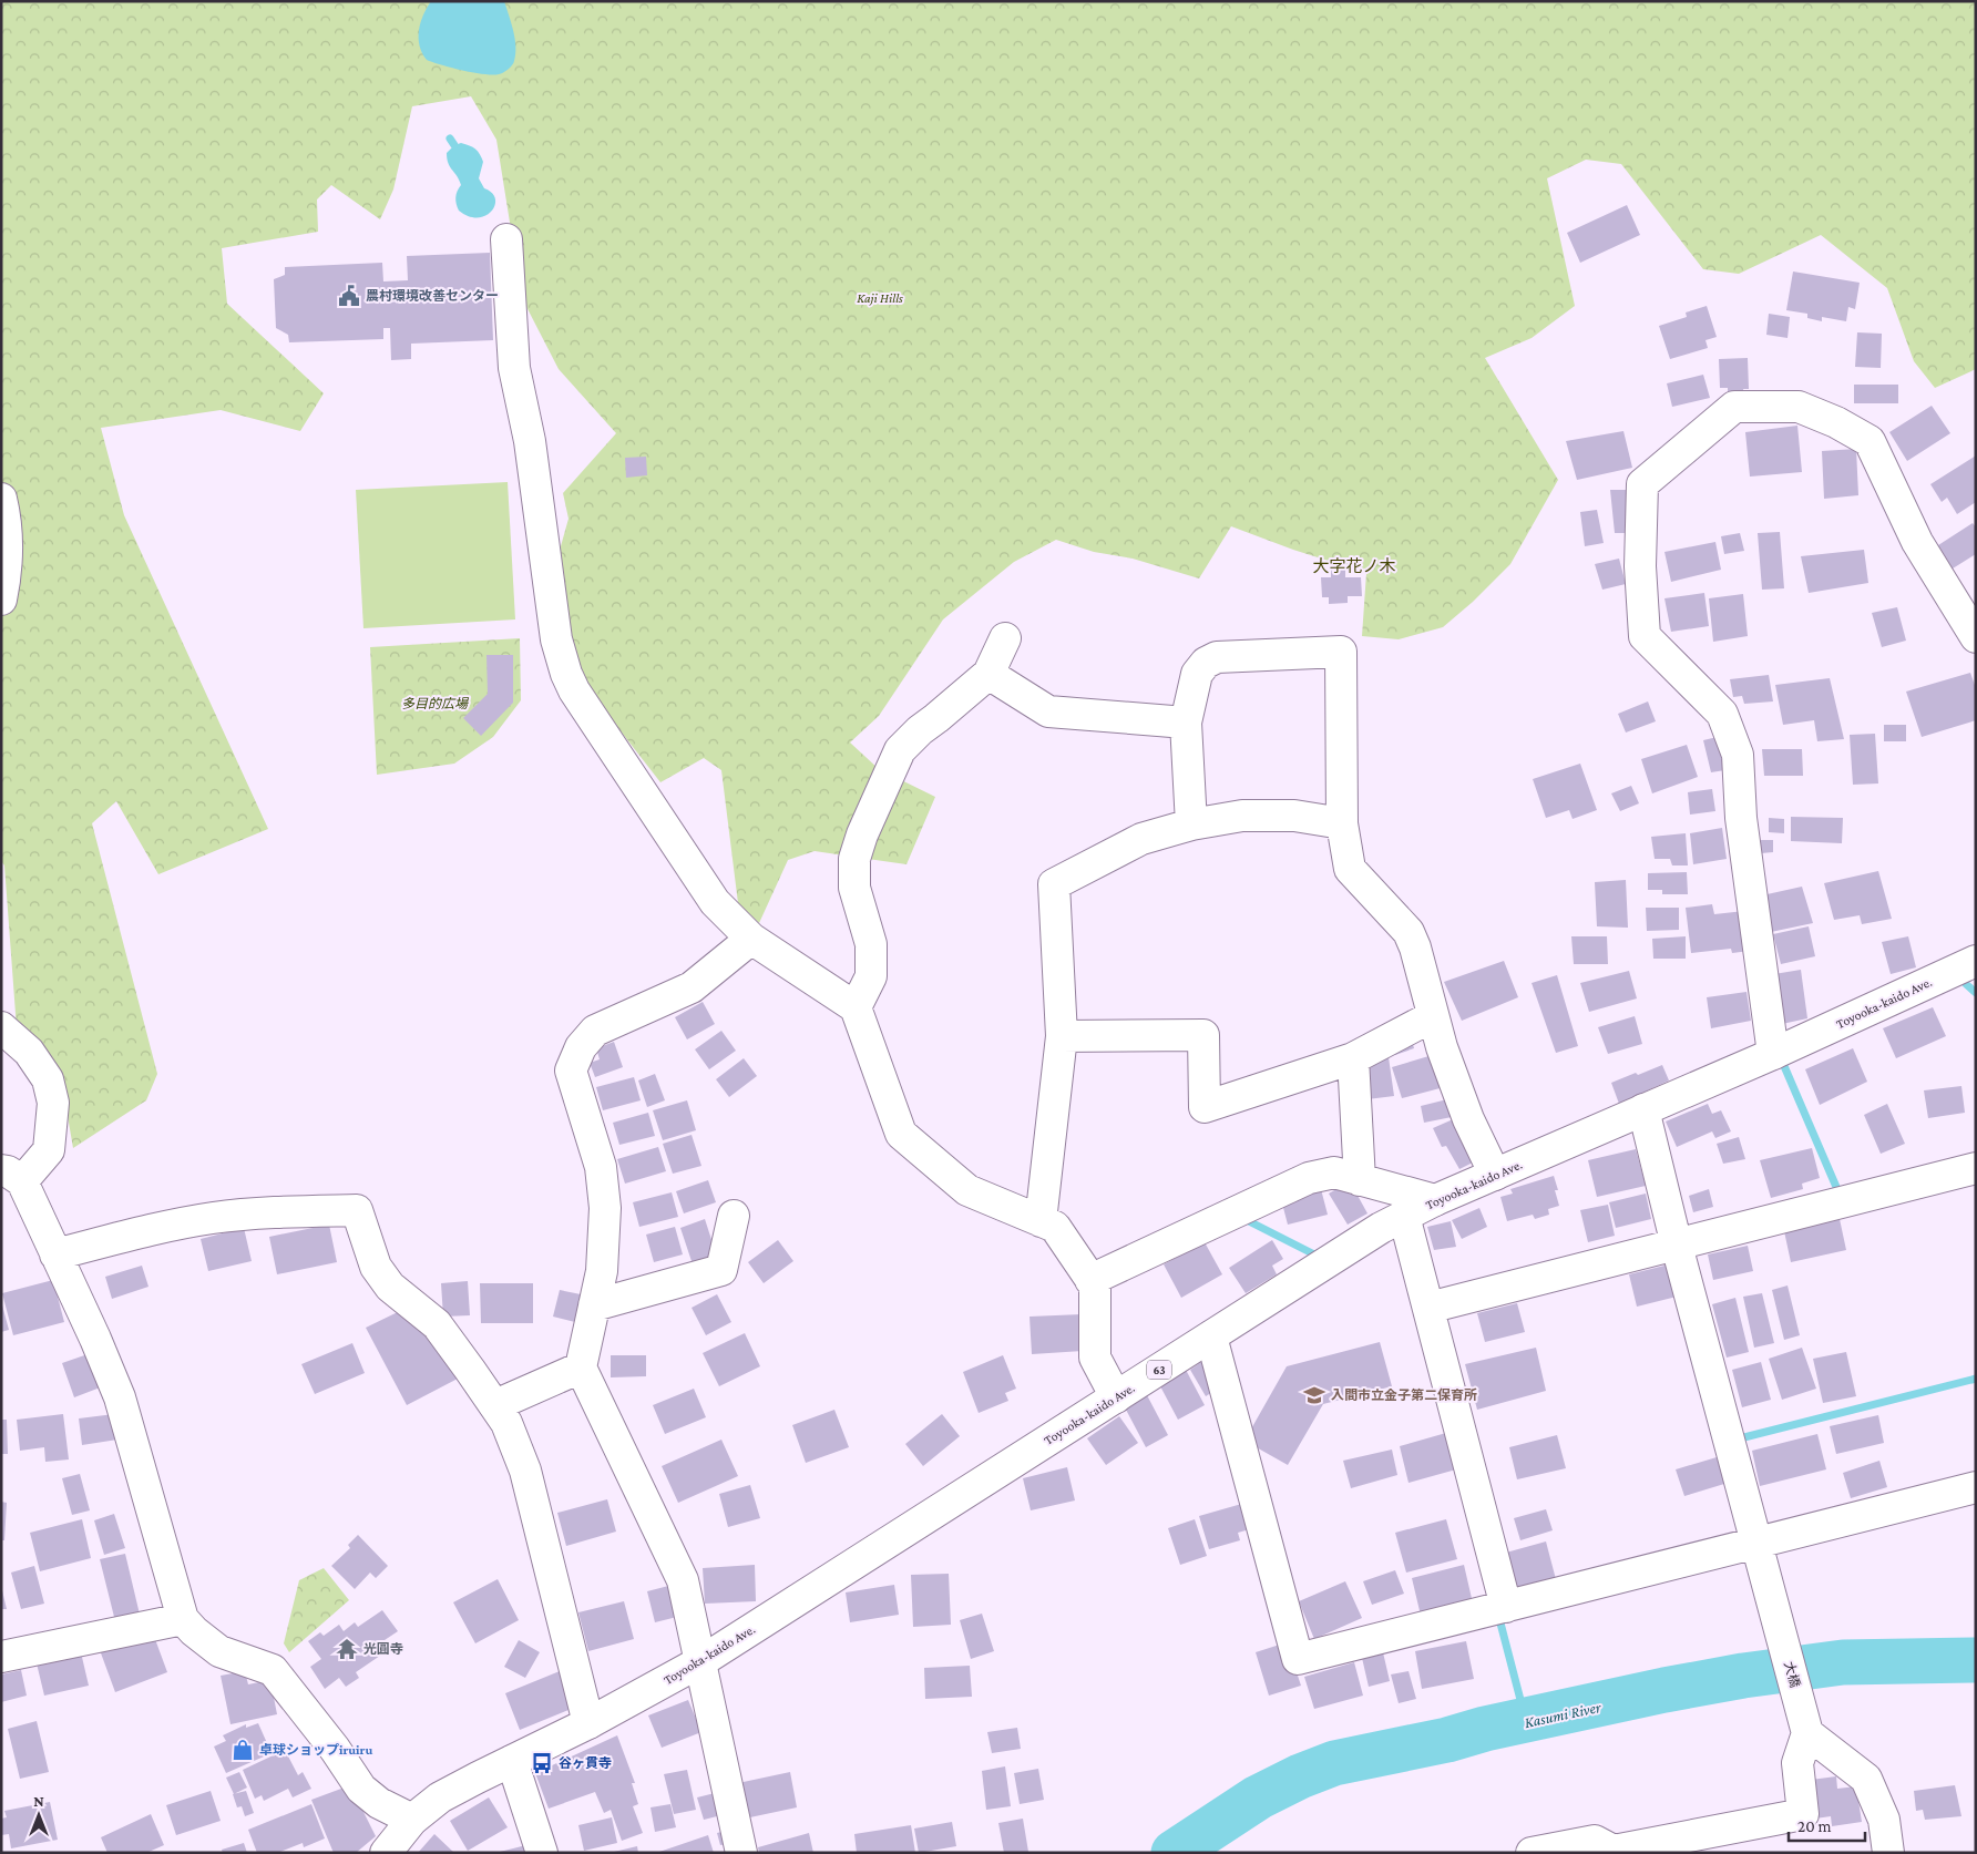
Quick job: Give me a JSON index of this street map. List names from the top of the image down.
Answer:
{
  "streets": {
    "street": ["Toyooka-kaido Ave.", "63", "大橋"]
  },
  "crossings": [
    ["Toyooka-kaido Ave.", "大橋"]
  ],
  "districts": ["大字花ノ木"],
  "water": ["Kasumi River"],
  "parks": ["Kaji Hills", "多目的広場"],
  "places": {
    "public building": ["農村環境改善センター"],
    "school or university": ["入間市立金子第二保育所"],
    "temple": ["光圓寺"],
    "shop": ["卓球ショップiruiru"],
    "bus stop": ["谷ヶ貫寺"]
  },
  "scale_bar": "20 m",
  "north": "top"
}
